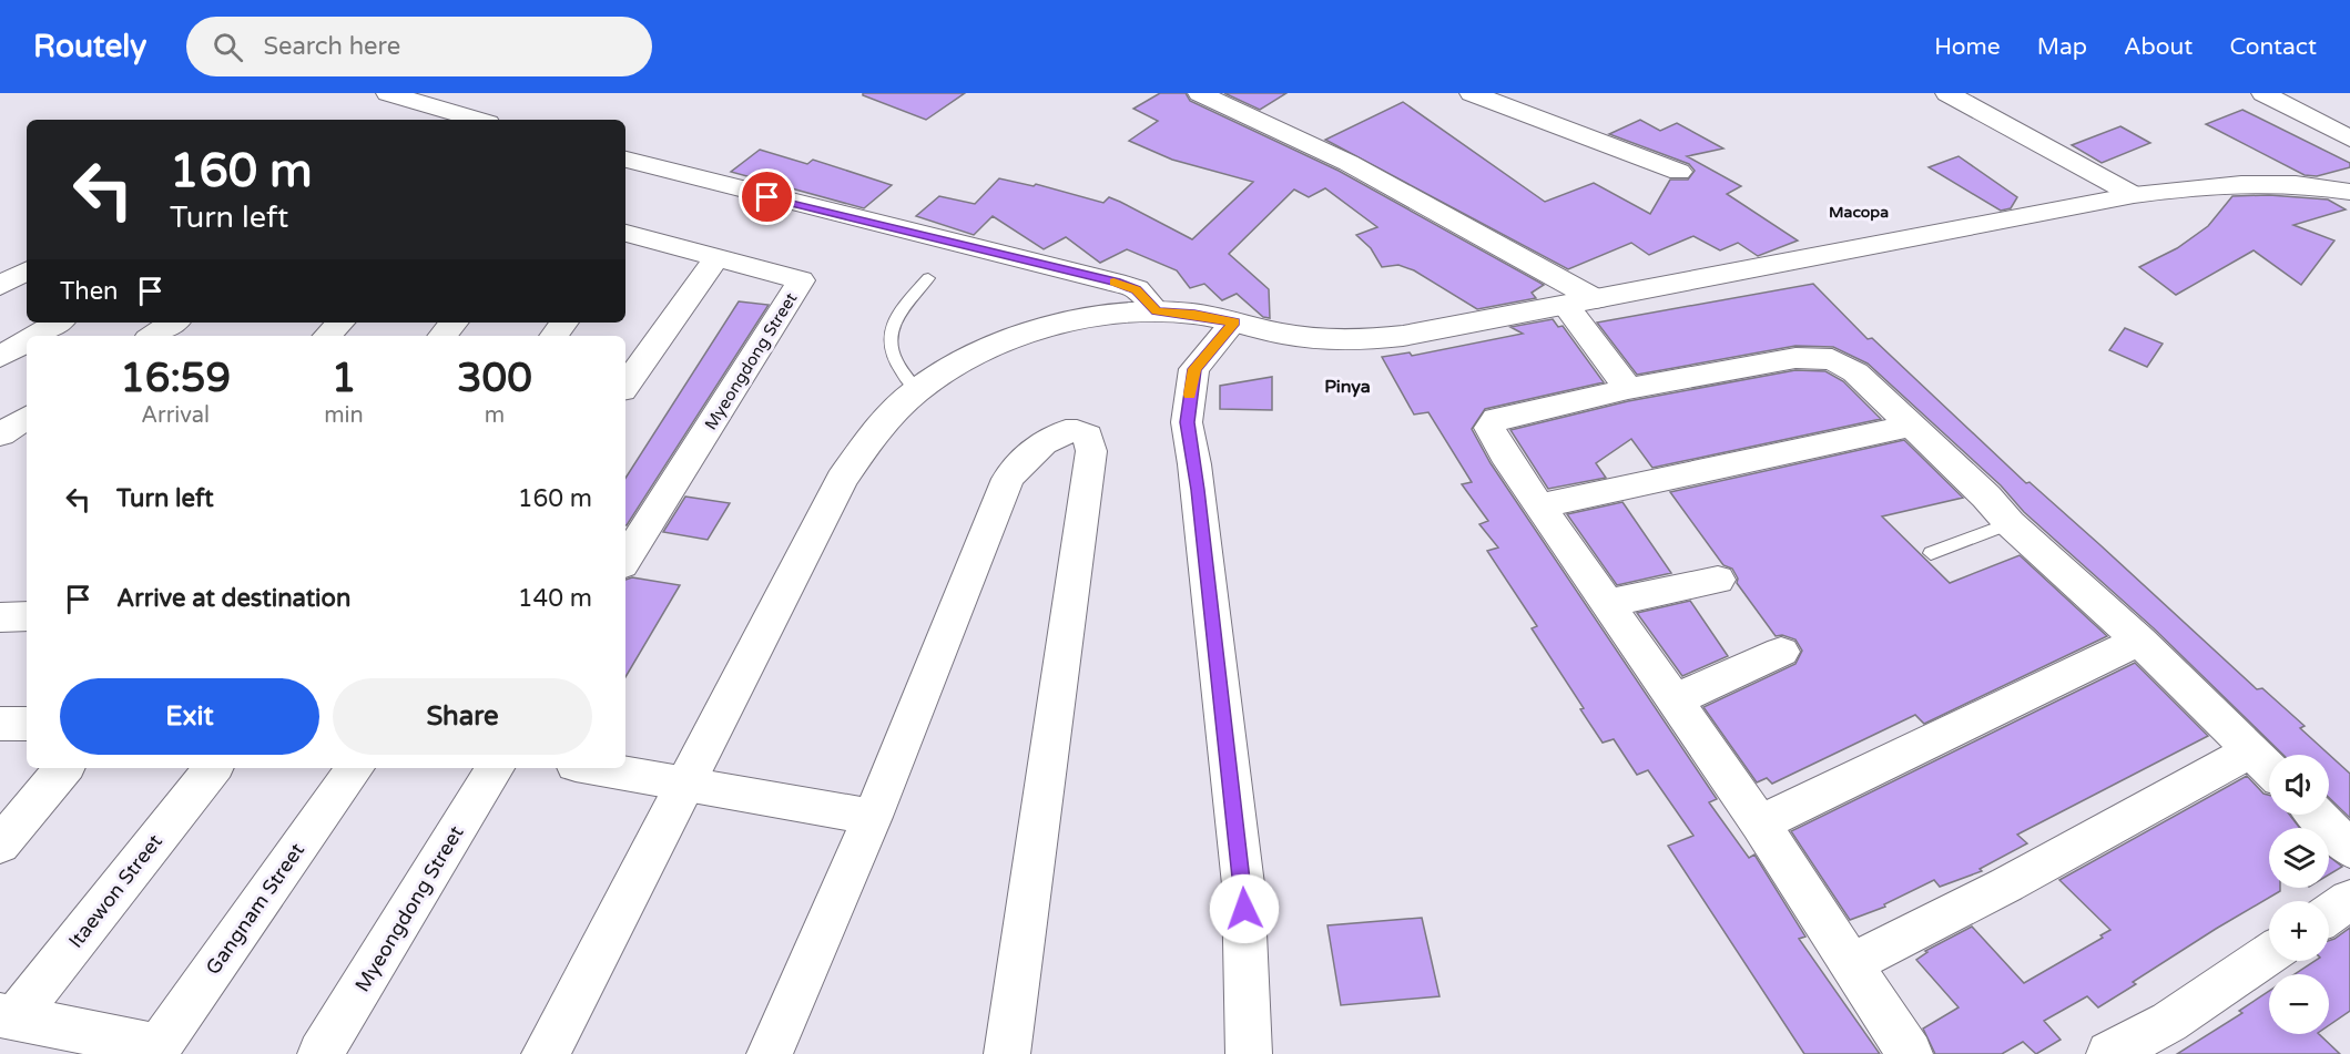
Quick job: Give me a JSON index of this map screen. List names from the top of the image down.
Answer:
{
  "streets": {
    "street": ["Myeongdong Street", "Itaewon Street", "Gangnam Street"]
  },
  "districts": ["Macopa", "Pinya"],
  "page": {
    "header": "Routely",
    "search": "Search here",
    "nav": [
      "Home",
      "Map",
      "About",
      "Contact"
    ],
    "turn": ["160 m", "Turn left"],
    "then": "Then",
    "eta": [
      "16:59",
      "Arrival",
      "1",
      "min",
      "300",
      "m"
    ],
    "list": [
      {
        "name": "Turn left",
        "value": "160 m"
      },
      {
        "name": "Arrive at destination",
        "value": "140 m"
      }
    ],
    "buttons": ["Exit", "Share"],
    "map_buttons": ["+", "−"]
  }
}
